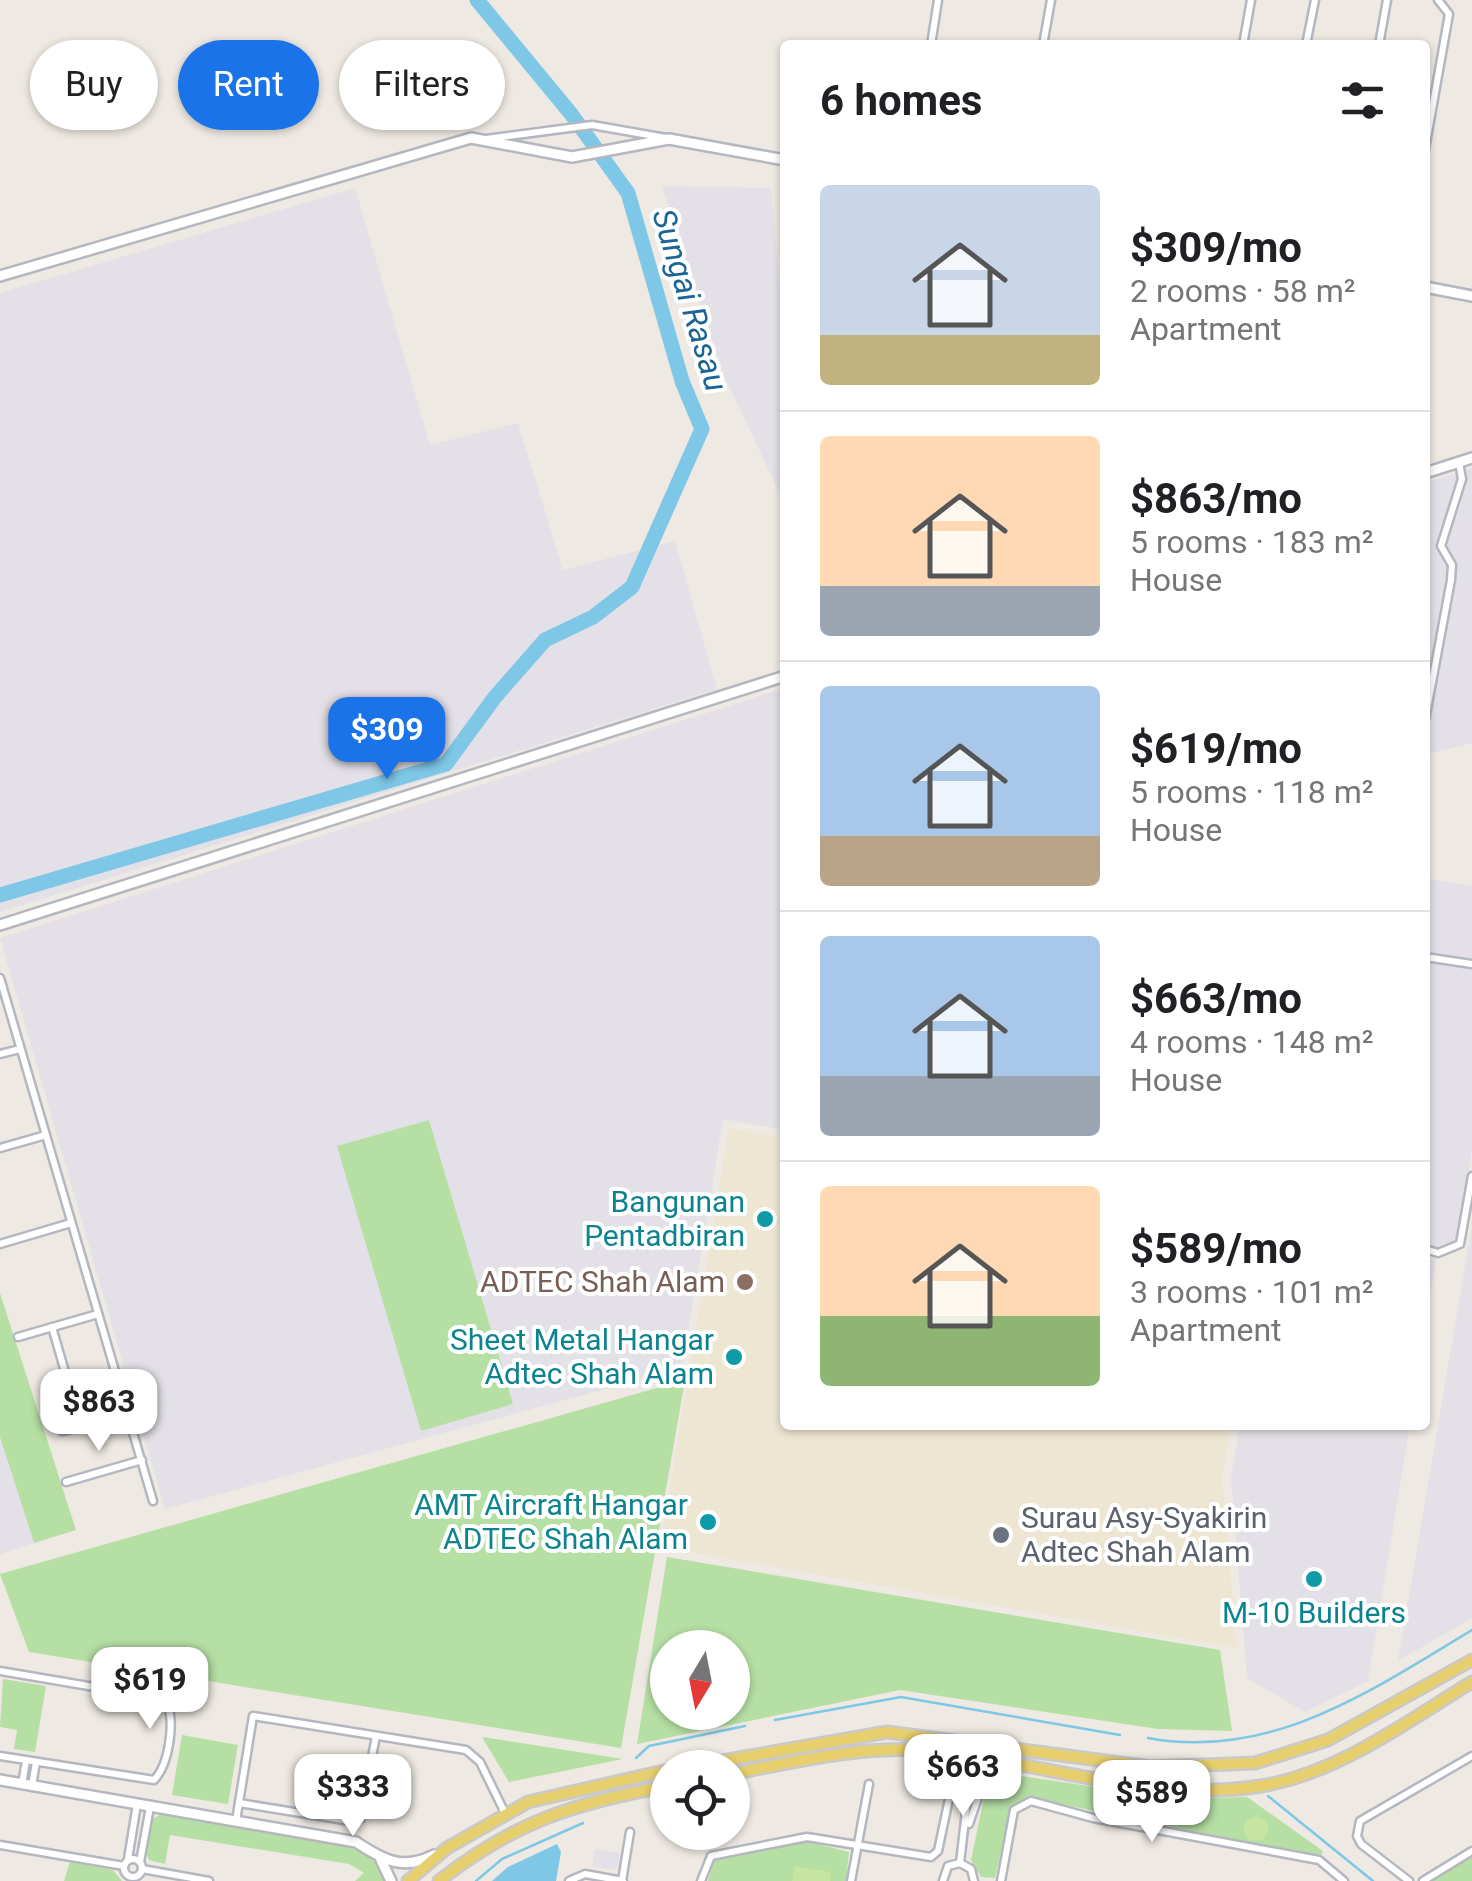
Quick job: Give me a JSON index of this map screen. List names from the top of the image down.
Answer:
{
  "water": ["Sungai Rasau"],
  "places": [
    "Bangunan Pentadbiran",
    "ADTEC Shah Alam",
    "Sheet Metal Hangar Adtec Shah Alam",
    "AMT Aircraft Hangar ADTEC Shah Alam",
    "Surau Asy-Syakirin Adtec Shah Alam",
    "M-10 Builders"
  ],
  "north": "bottom",
  "page": {
    "chip": ["Buy", "Rent", "Filters"],
    "heading": "6 homes",
    "list": [
      {
        "name": "$309/mo",
        "note": "2 rooms · 58 m² · Apartment"
      },
      {
        "name": "$863/mo",
        "note": "5 rooms · 183 m² · House"
      },
      {
        "name": "$619/mo",
        "note": "5 rooms · 118 m² · House"
      },
      {
        "name": "$663/mo",
        "note": "4 rooms · 148 m² · House"
      },
      {
        "name": "$589/mo",
        "note": "3 rooms · 101 m² · Apartment"
      }
    ],
    "price": [
      "$309",
      "$863",
      "$619",
      "$663",
      "$333",
      "$589"
    ]
  }
}
